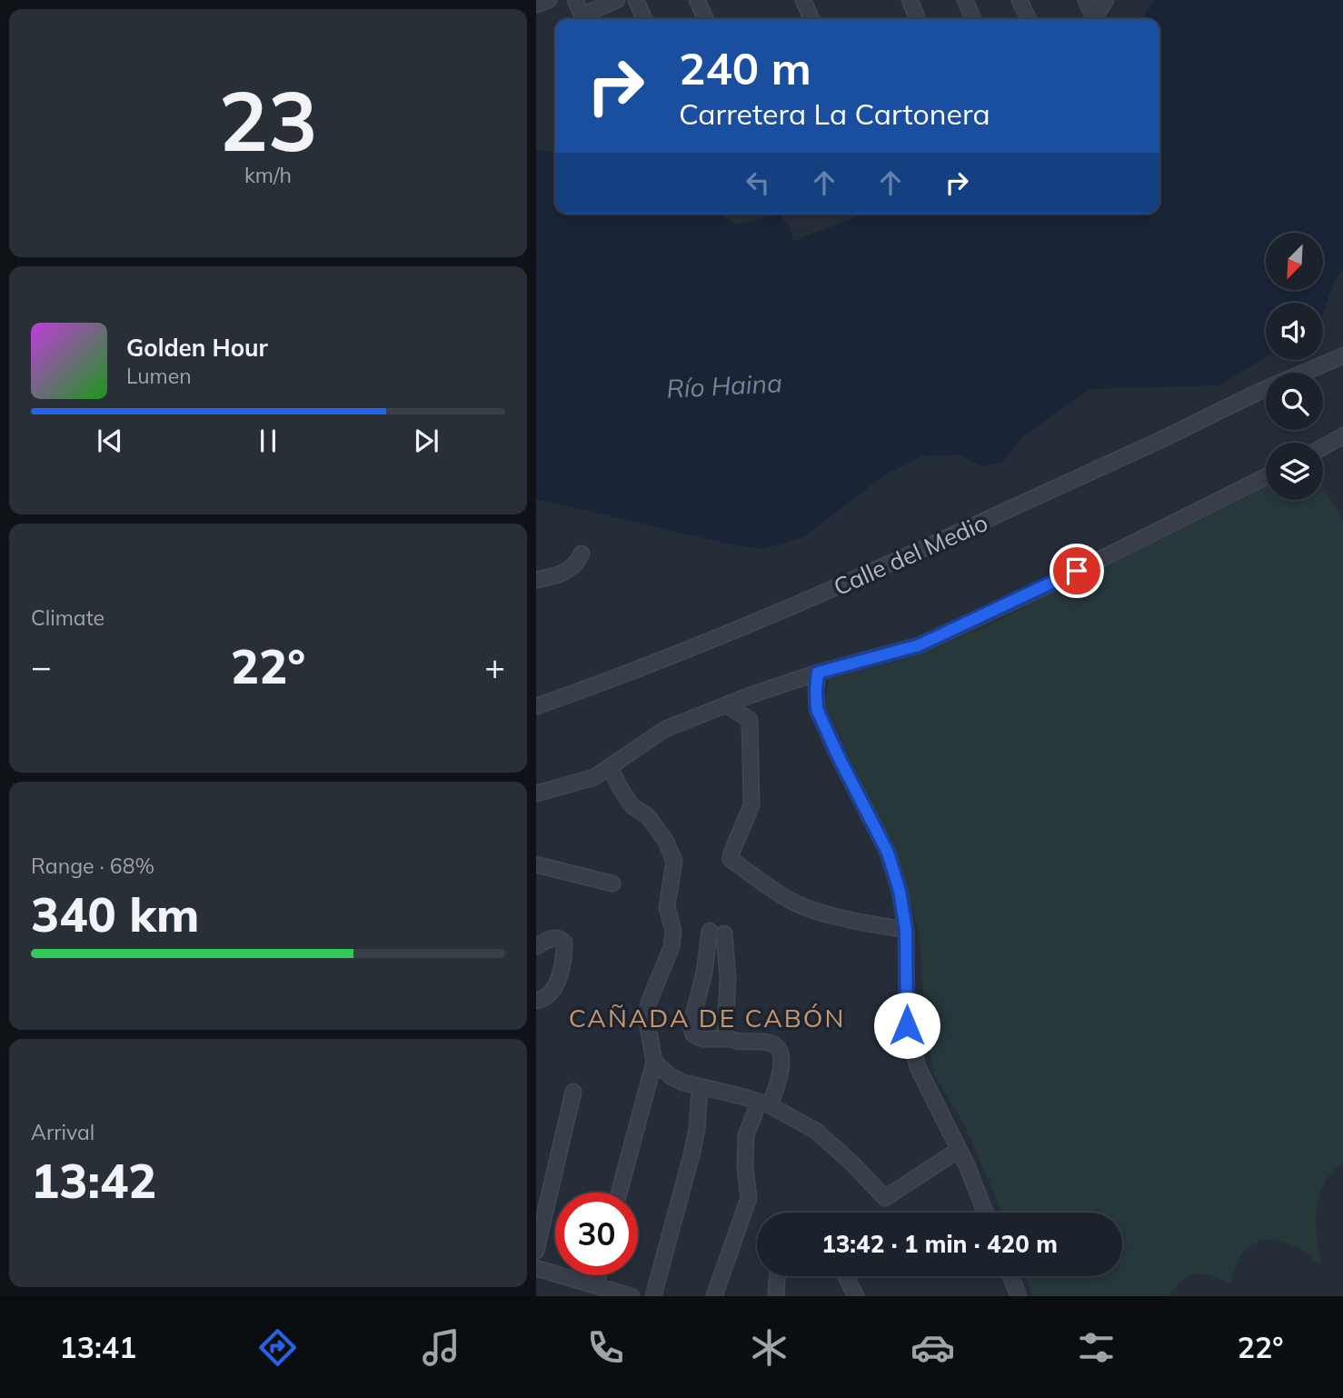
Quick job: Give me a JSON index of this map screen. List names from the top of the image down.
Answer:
{
  "streets": {
    "street": ["Calle del Medio"]
  },
  "districts": ["CAÑADA DE CABÓN"],
  "water": ["Río Haina"],
  "north": "bottom left",
  "page": {
    "tile": [
      ["23", "km/h"],
      "Climate",
      ["Range · 68%", "340 km"],
      ["Arrival", "13:42"]
    ],
    "turn": ["240 m", "Carretera La Cartonera"],
    "song": ["Golden Hour", "Lumen"],
    "heat": ["−", "22°", "+"],
    "limit": "30",
    "trip": "13:42 · 1 min · 420 m",
    "tabs": ["13:41", "22°"]
  }
}
